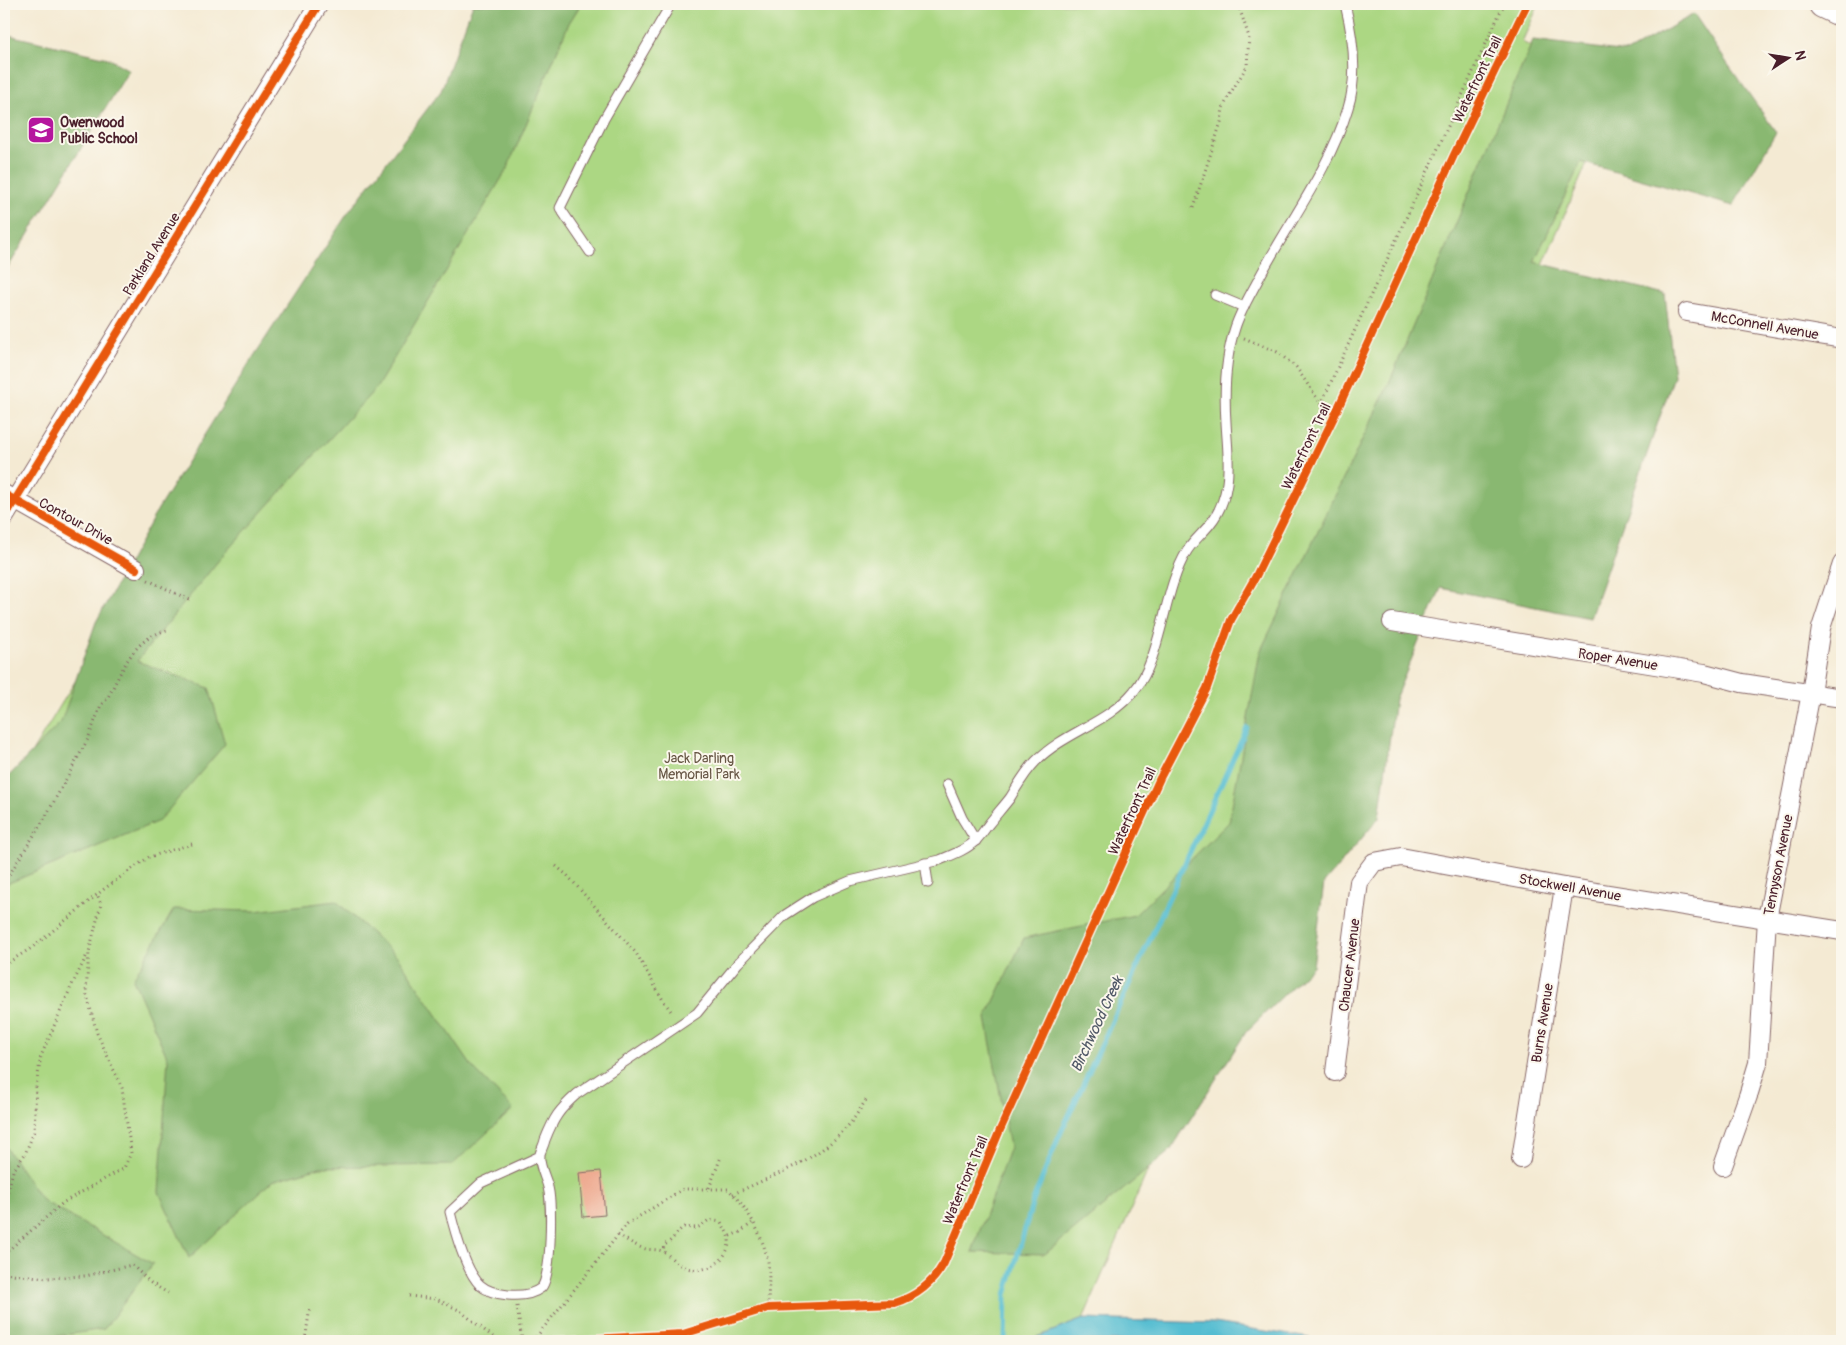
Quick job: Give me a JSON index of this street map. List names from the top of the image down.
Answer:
{
  "streets": {
    "street": [
      "Parkland Avenue",
      "McConnell Avenue",
      "Contour Drive",
      "Roper Avenue",
      "Tennyson Avenue",
      "Stockwell Avenue",
      "Chaucer Avenue",
      "Burns Avenue"
    ],
    "cycle path": ["Waterfront Trail"]
  },
  "crossings": [
    ["Parkland Avenue", "Contour Drive"],
    ["Roper Avenue", "Tennyson Avenue"],
    ["Tennyson Avenue", "Stockwell Avenue"],
    ["Stockwell Avenue", "Chaucer Avenue"],
    ["Stockwell Avenue", "Burns Avenue"]
  ],
  "water": ["Birchwood Creek"],
  "parks": ["Jack Darling Memorial Park"],
  "places": {
    "school or university": ["Owenwood Public School"]
  },
  "north": "right"
}
